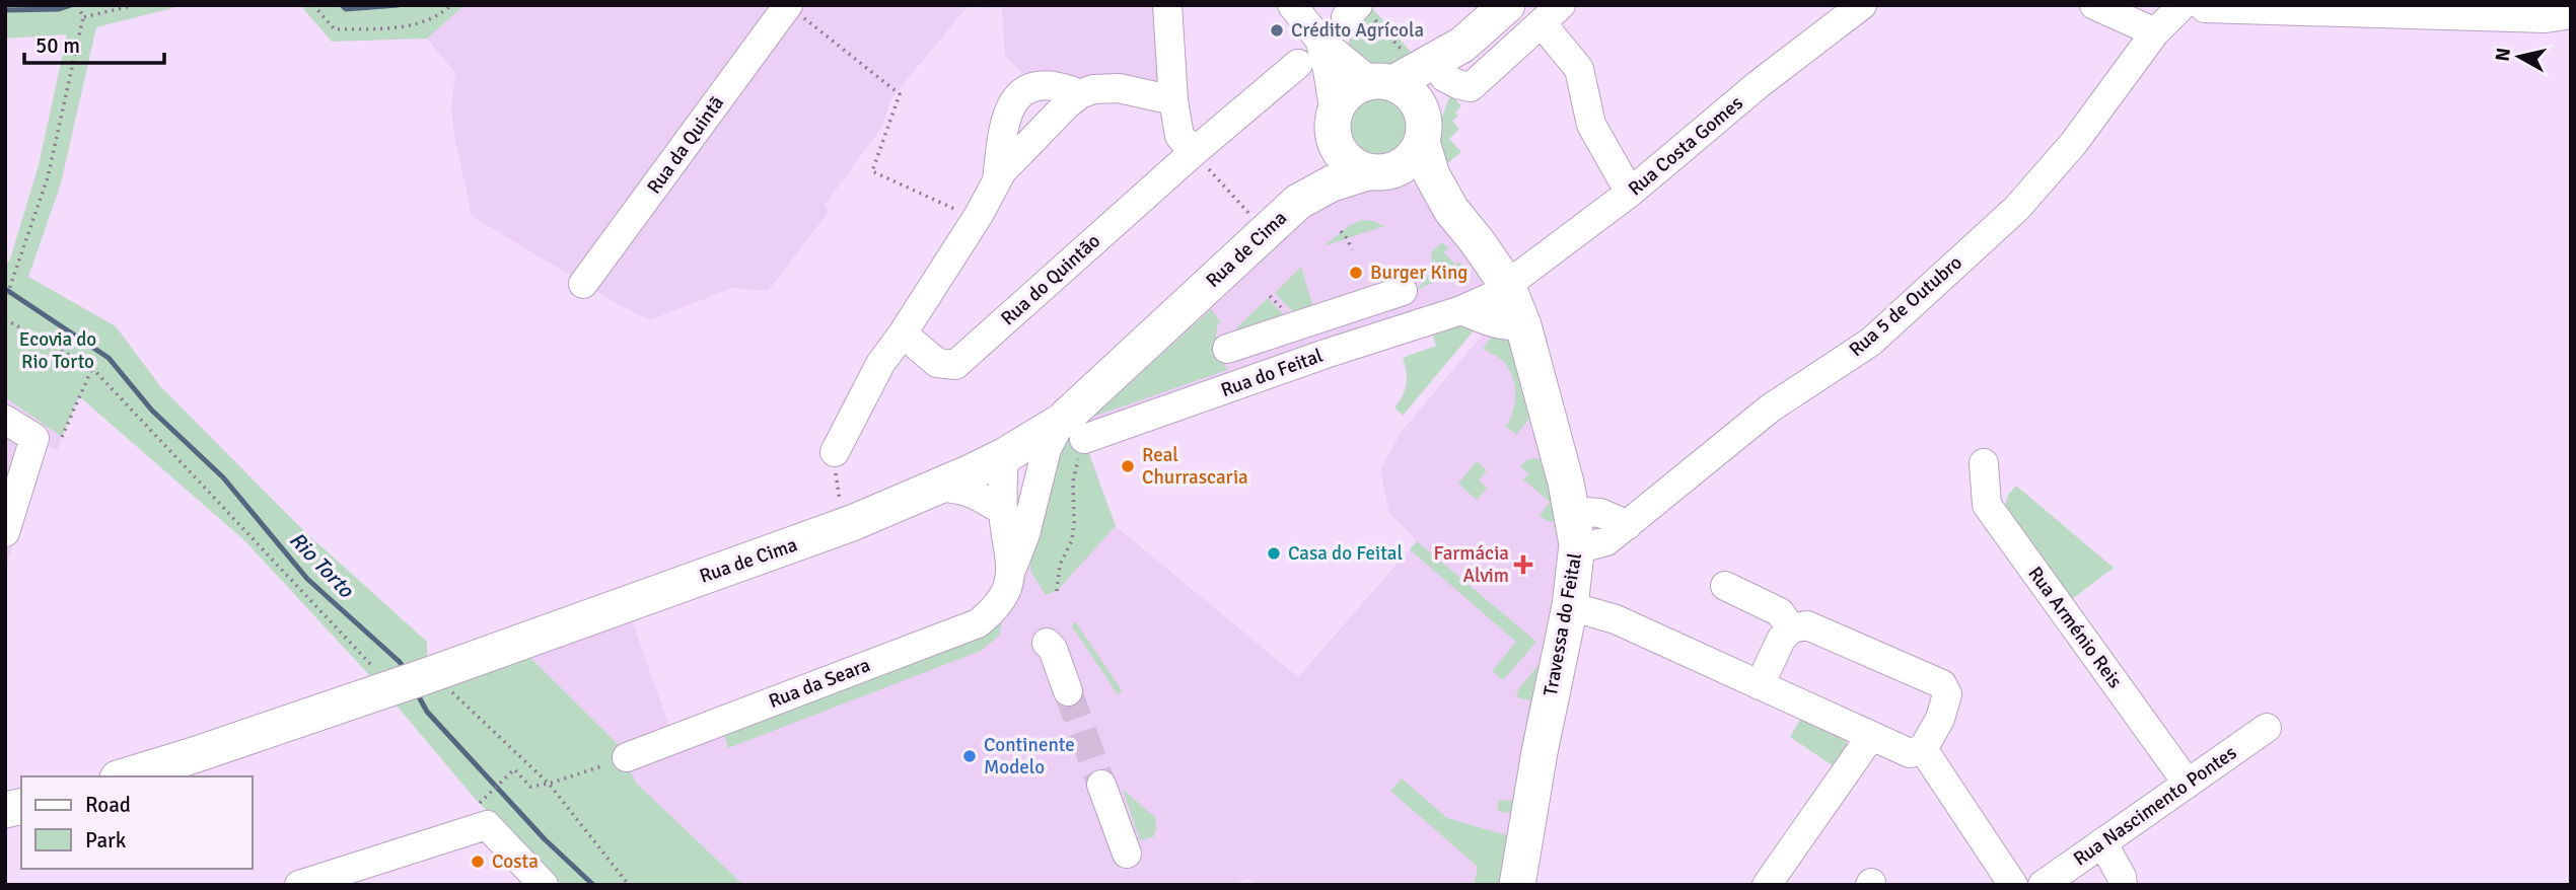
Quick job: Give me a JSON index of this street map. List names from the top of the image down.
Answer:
{
  "streets": {
    "main road": ["Rua de Cima", "Travessa do Feital"],
    "street": [
      "Rua da Quintã",
      "Rua Costa Gomes",
      "Rua do Quintão",
      "Rua 5 de Outubro",
      "Rua do Feital",
      "Rua Arménio Reis",
      "Rua da Seara",
      "Rua Nascimento Pontes"
    ]
  },
  "crossings": [
    ["Rua Costa Gomes", "Rua do Feital"],
    ["Rua Costa Gomes", "Travessa do Feital"],
    ["Rua de Cima", "Rua do Feital"],
    ["Rua 5 de Outubro", "Travessa do Feital"],
    ["Rua do Feital", "Travessa do Feital"],
    ["Rua Arménio Reis", "Rua Nascimento Pontes"]
  ],
  "water": ["Rio Torto"],
  "parks": ["Ecovia do Rio Torto"],
  "places": {
    "other": [
      "Crédito Agrícola",
      "Burger King",
      "Real Churrascaria",
      "Casa do Feital",
      "Continente Modelo",
      "Costa"
    ],
    "health": ["Farmácia Alvim"]
  },
  "legend": ["Road", "Park"],
  "scale_bar": "50 m",
  "north": "left"
}
